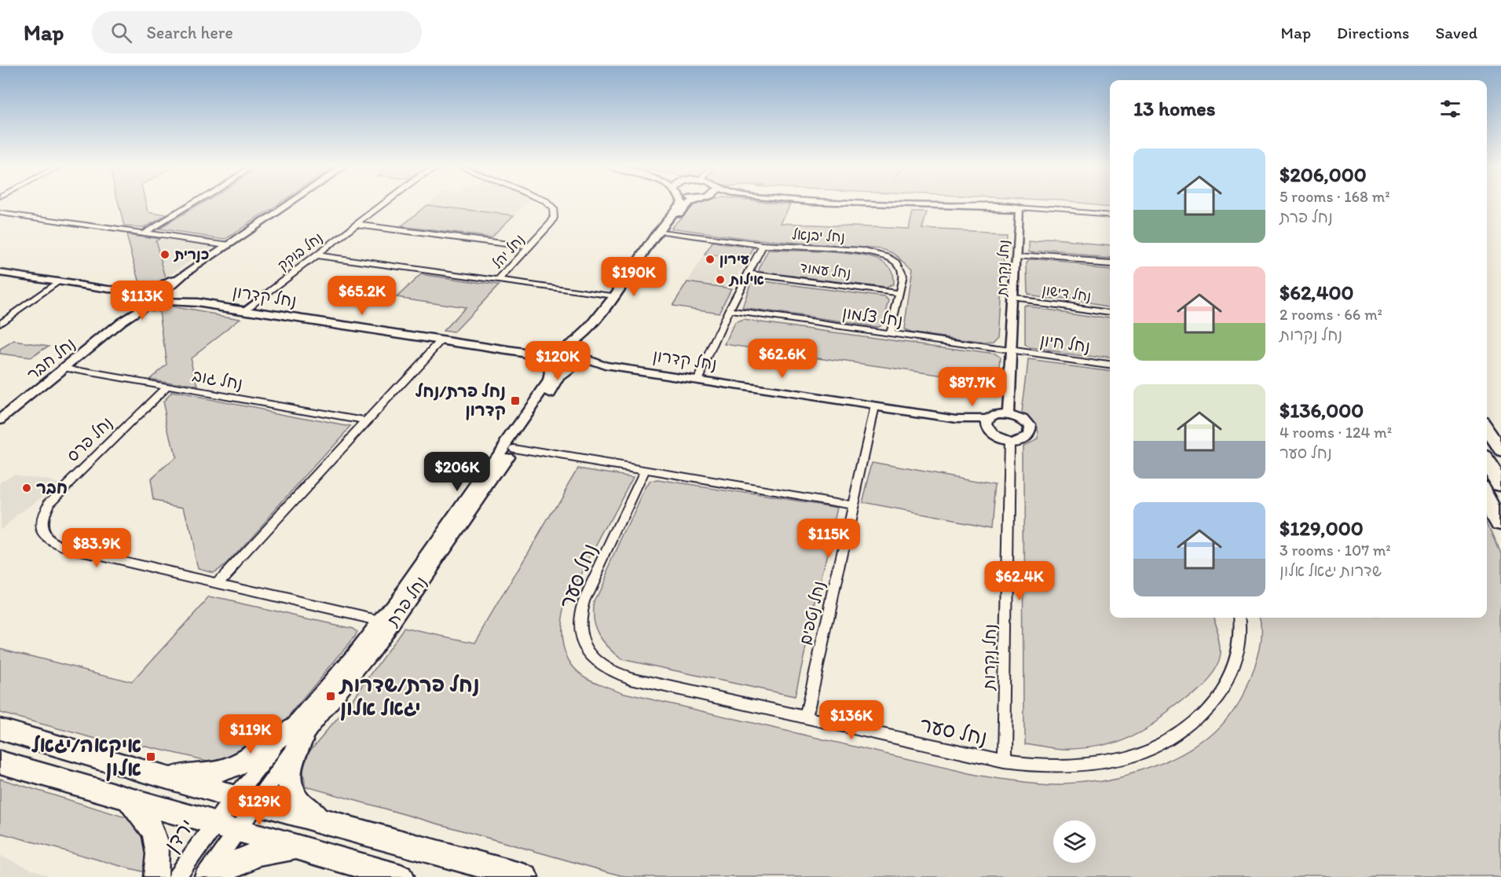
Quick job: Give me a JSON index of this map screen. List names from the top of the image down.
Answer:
{
  "streets": {
    "street": [
      "נחל יבנאל",
      "נחל בוקק",
      "נחל יהל",
      "נחל נקרות",
      "נחל עמוד",
      "נחל דישון",
      "נחל קדרון",
      "נחל צלמון",
      "נחל חיון",
      "נחל חבר",
      "נחל גוב",
      "נחל פרס",
      "נחל סער",
      "נחל פרת",
      "נחל נטפים",
      "ירדן"
    ]
  },
  "crossings": [
    ["נחל יבנאל", "נחל עמוד"],
    ["נחל יבנאל", "נחל צלמון"],
    ["נחל בוקק", "נחל קדרון"],
    ["נחל נקרות", "נחל דישון"],
    ["נחל נקרות", "נחל קדרון"],
    ["נחל נקרות", "נחל צלמון"],
    ["נחל נקרות", "נחל חיון"],
    ["נחל נקרות", "נחל סער"],
    ["נחל קדרון", "נחל חבר"],
    ["נחל קדרון", "נחל פרת"],
    ["נחל קדרון", "נחל נטפים"],
    ["נחל צלמון", "נחל חיון"],
    ["נחל חבר", "נחל גוב"],
    ["נחל גוב", "נחל פרס"],
    ["נחל פרס", "נחל פרת"],
    ["נחל סער", "נחל נטפים"],
    ["נחל פרת", "ירדן"]
  ],
  "places": {
    "other": [
      "כנרית",
      "עירון",
      "אילות",
      "חבר"
    ],
    "transit": ["נחל פרת/נחל קדרון", "נחל פרת/שדרות יגאל אלון", "איקאה/יגאל אלון"]
  },
  "page": {
    "header": "Map",
    "search": "Search here",
    "nav": ["Map", "Directions", "Saved"],
    "heading": "13 homes",
    "list": [
      {
        "name": "$206,000",
        "note": "5 rooms · 168 m² · נחל פרת"
      },
      {
        "name": "$62,400",
        "note": "2 rooms · 66 m² · נחל נקרות"
      },
      {
        "name": "$136,000",
        "note": "4 rooms · 124 m² · נחל סער"
      },
      {
        "name": "$129,000",
        "note": "3 rooms · 107 m² · שדרות יגאל אלון"
      }
    ],
    "price": [
      "$190K",
      "$65.2K",
      "$113K",
      "$62.6K",
      "$120K",
      "$87.7K",
      "$206K",
      "$115K",
      "$83.9K",
      "$62.4K",
      "$136K",
      "$119K",
      "$129K"
    ]
  }
}
